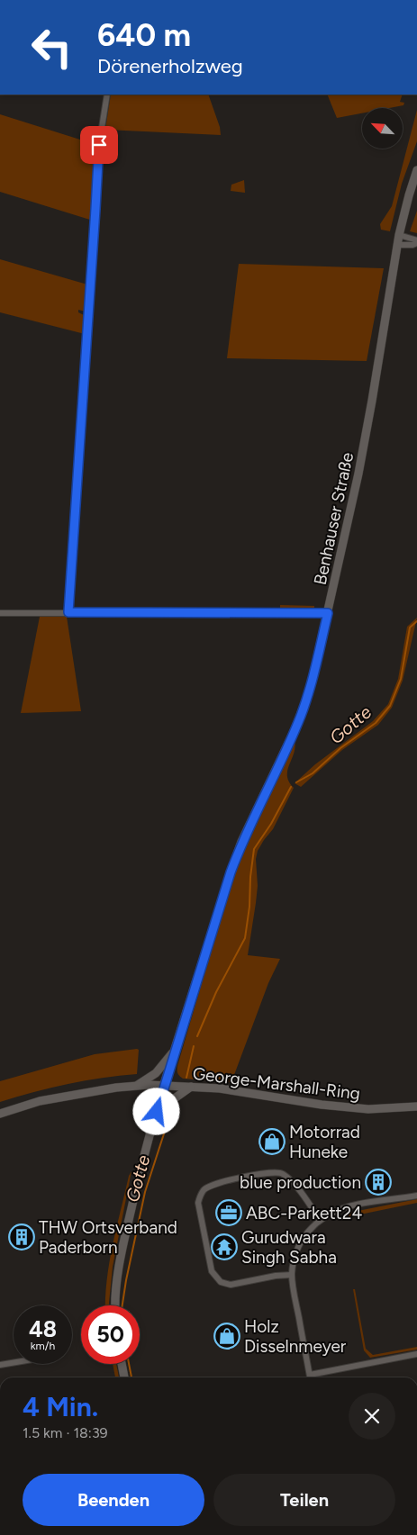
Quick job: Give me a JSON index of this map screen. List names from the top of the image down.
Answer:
{
  "streets": {
    "main road": ["Benhauser Straße", "George-Marshall-Ring"]
  },
  "crossings": [
    ["Benhauser Straße", "George-Marshall-Ring"]
  ],
  "water": ["Gotte"],
  "places": {
    "shop": ["Motorrad Huneke", "Holz Disselnmeyer"],
    "building": ["blue production", "THW Ortsverband Paderborn"],
    "office": ["ABC-Parkett24"],
    "temple": ["Gurudwara Singh Sabha"]
  },
  "north": "top left",
  "page": {
    "turn": ["640 m", "Dörenerholzweg"],
    "speed": "48 km/h",
    "limit": "50",
    "heading": ["4 Min.", "1.5 km · 18:39"],
    "buttons": ["Beenden", "Teilen"]
  }
}
